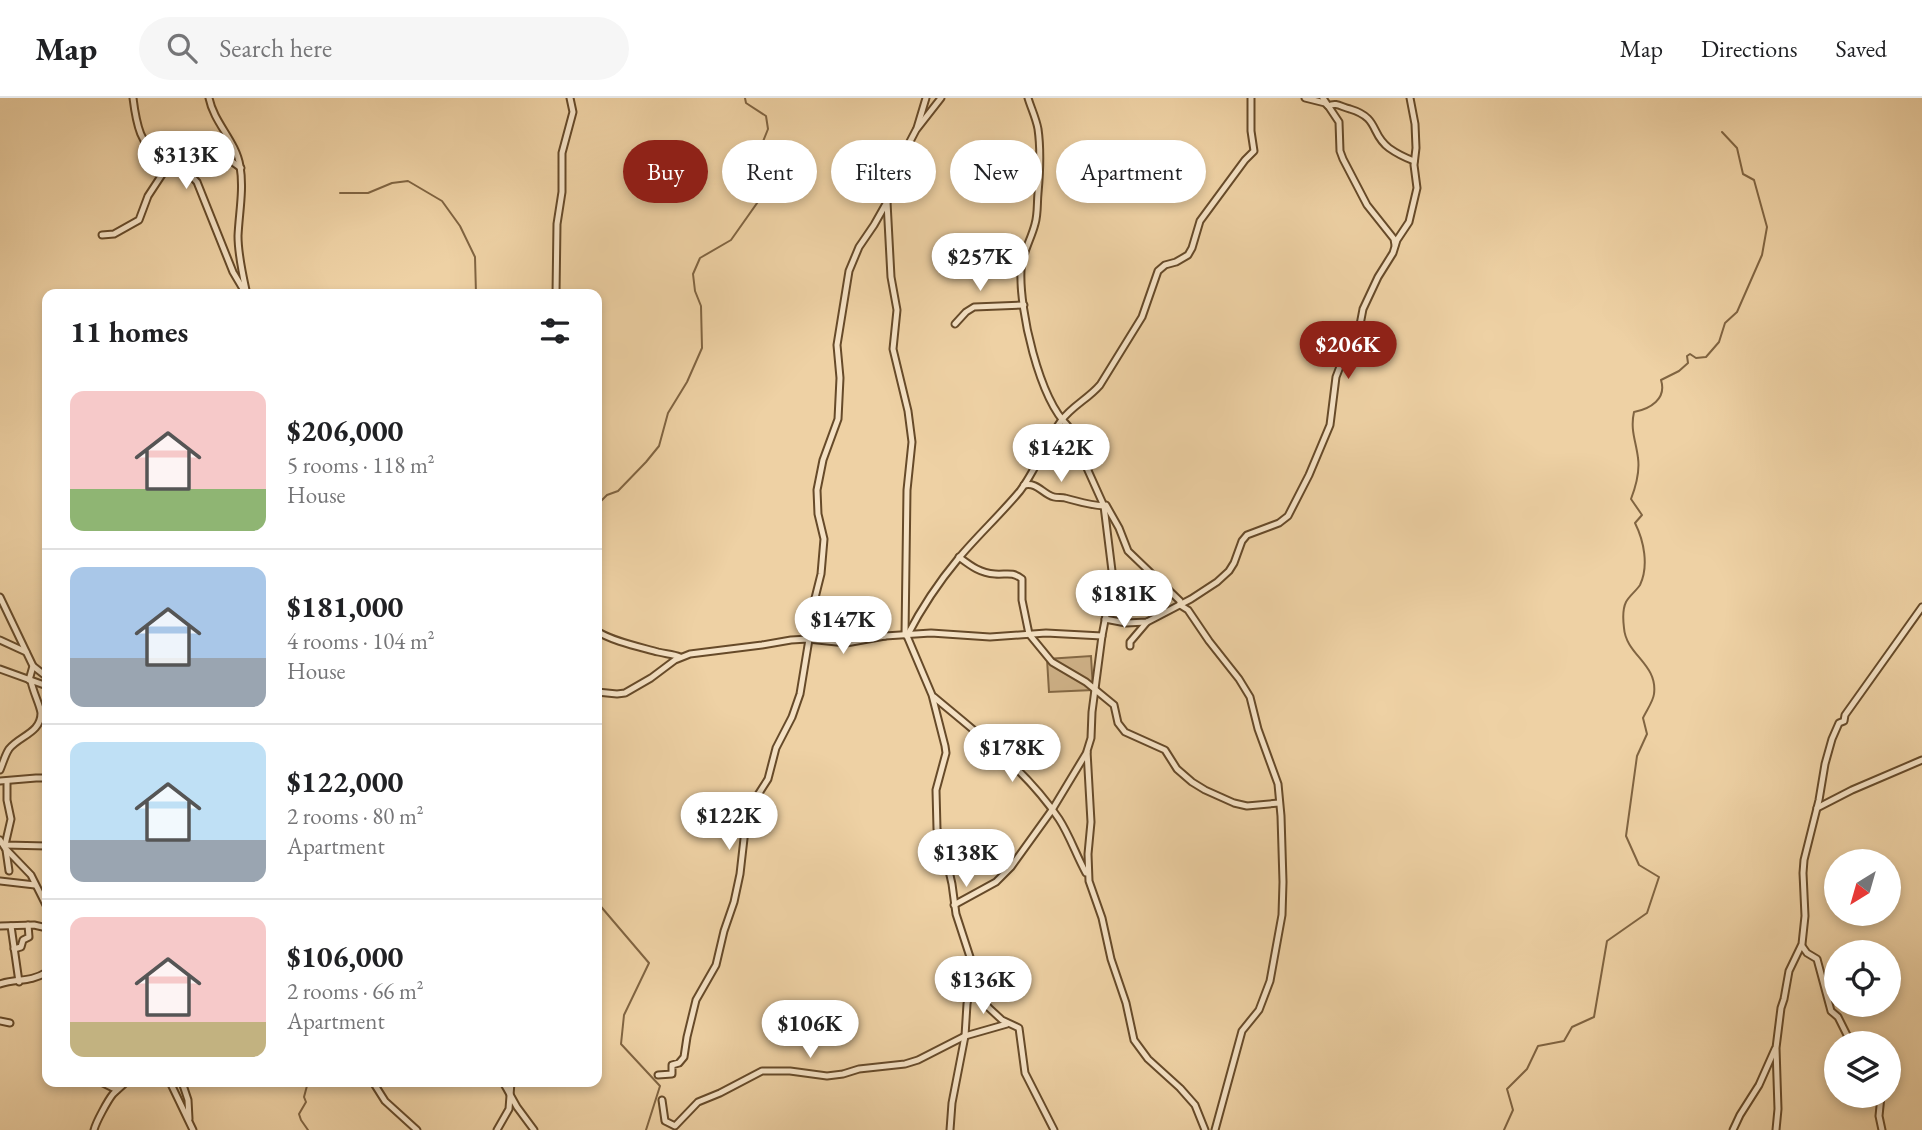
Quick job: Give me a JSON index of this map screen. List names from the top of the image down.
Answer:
{
  "north": "bottom left",
  "page": {
    "header": "Map",
    "search": "Search here",
    "nav": ["Map", "Directions", "Saved"],
    "price": [
      "$313K",
      "$257K",
      "$206K",
      "$142K",
      "$181K",
      "$147K",
      "$178K",
      "$122K",
      "$138K",
      "$136K",
      "$106K"
    ],
    "chip": [
      "Buy",
      "Rent",
      "Filters",
      "New",
      "Apartment"
    ],
    "heading": "11 homes",
    "list": [
      {
        "name": "$206,000",
        "note": "5 rooms · 118 m² · House"
      },
      {
        "name": "$181,000",
        "note": "4 rooms · 104 m² · House"
      },
      {
        "name": "$122,000",
        "note": "2 rooms · 80 m² · Apartment"
      },
      {
        "name": "$106,000",
        "note": "2 rooms · 66 m² · Apartment"
      }
    ]
  }
}
